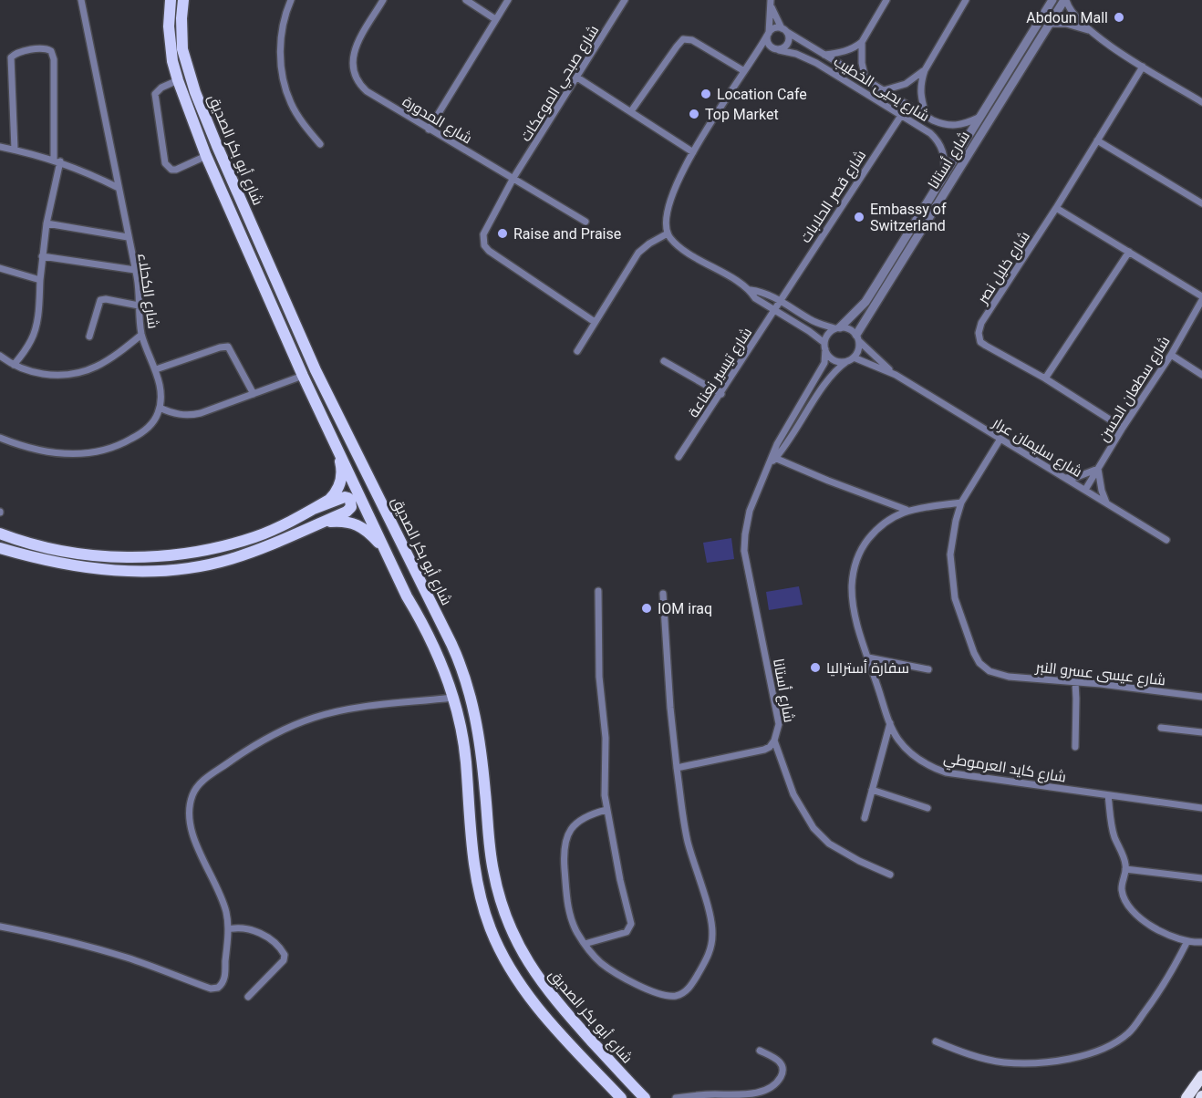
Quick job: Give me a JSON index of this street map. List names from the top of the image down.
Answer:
{
  "streets": {
    "main road": ["شارع أبو بكر الصديق"],
    "street": [
      "شارع صبحي الموعكات",
      "شارع يحيى الخطيب",
      "شارع المدورة",
      "شارع أستانا",
      "شارع قصر الحلابات",
      "شارع خليل نصر",
      "شارع الكحلاء",
      "شارع تيسير نعناعة",
      "شارع سطعان الحسن",
      "شارع سليمان عرار",
      "شارع عيسى عسرو النبر",
      "شارع كايد العرموطي"
    ]
  },
  "crossings": [
    ["شارع صبحي الموعكات", "شارع المدورة"],
    ["شارع يحيى الخطيب", "شارع أستانا"],
    ["شارع يحيى الخطيب", "شارع قصر الحلابات"],
    ["شارع أستانا", "شارع سليمان عرار"],
    ["شارع قصر الحلابات", "شارع تيسير نعناعة"],
    ["شارع خليل نصر", "شارع سطعان الحسن"],
    ["شارع سطعان الحسن", "شارع سليمان عرار"],
    ["شارع عيسى عسرو النبر", "شارع كايد العرموطي"]
  ],
  "places": [
    "Abdoun Mall",
    "Location Cafe",
    "Top Market",
    "Embassy of Switzerland",
    "Raise and Praise",
    "IOM iraq",
    "سفارة أستراليا"
  ]
}
